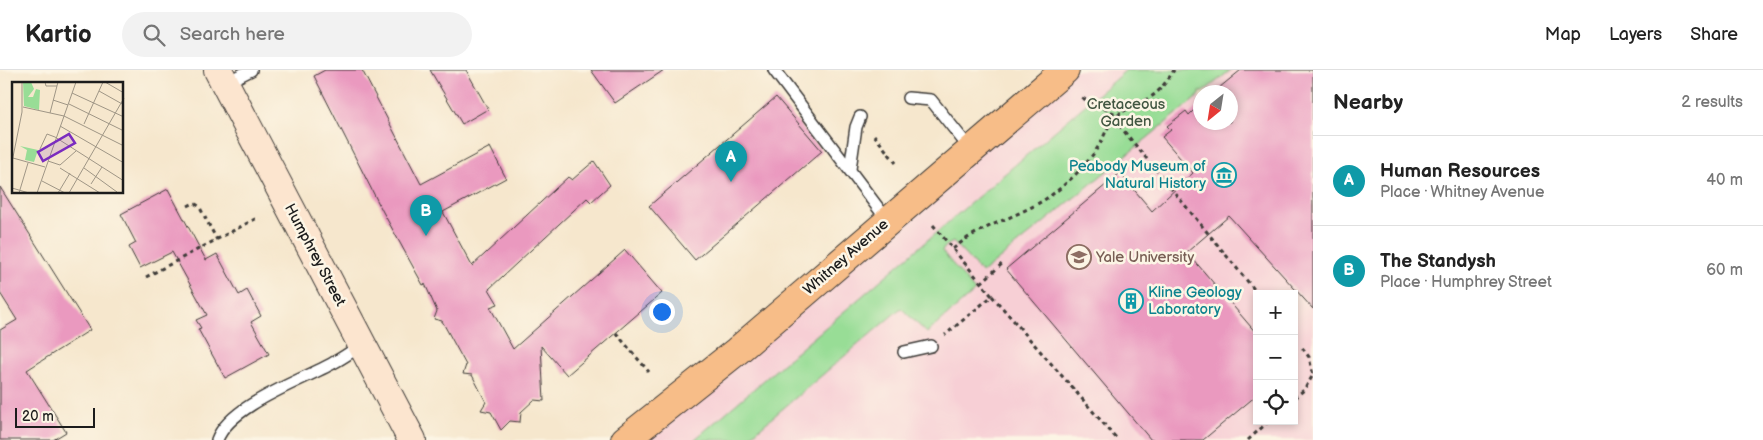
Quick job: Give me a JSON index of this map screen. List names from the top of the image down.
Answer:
{
  "streets": {
    "main road": ["Whitney Avenue"],
    "street": ["Humphrey Street"]
  },
  "parks": ["Cretaceous Garden"],
  "places": {
    "museum": ["Peabody Museum of Natural History"],
    "school or university": ["Yale University"],
    "building": ["Kline Geology Laboratory"]
  },
  "scale_bar": "20 m",
  "north": "bottom left",
  "page": {
    "header": "Kartio",
    "search": "Search here",
    "nav": ["Map", "Layers", "Share"],
    "heading": ["Nearby", "2 results"],
    "list": [
      {
        "mark": "A",
        "name": "Human Resources",
        "note": "Place · Whitney Avenue",
        "value": "40 m"
      },
      {
        "mark": "B",
        "name": "The Standysh",
        "note": "Place · Humphrey Street",
        "value": "60 m"
      }
    ],
    "pins": ["A", "B"],
    "map_buttons": ["+", "−"],
    "scale": "20 m"
  }
}
